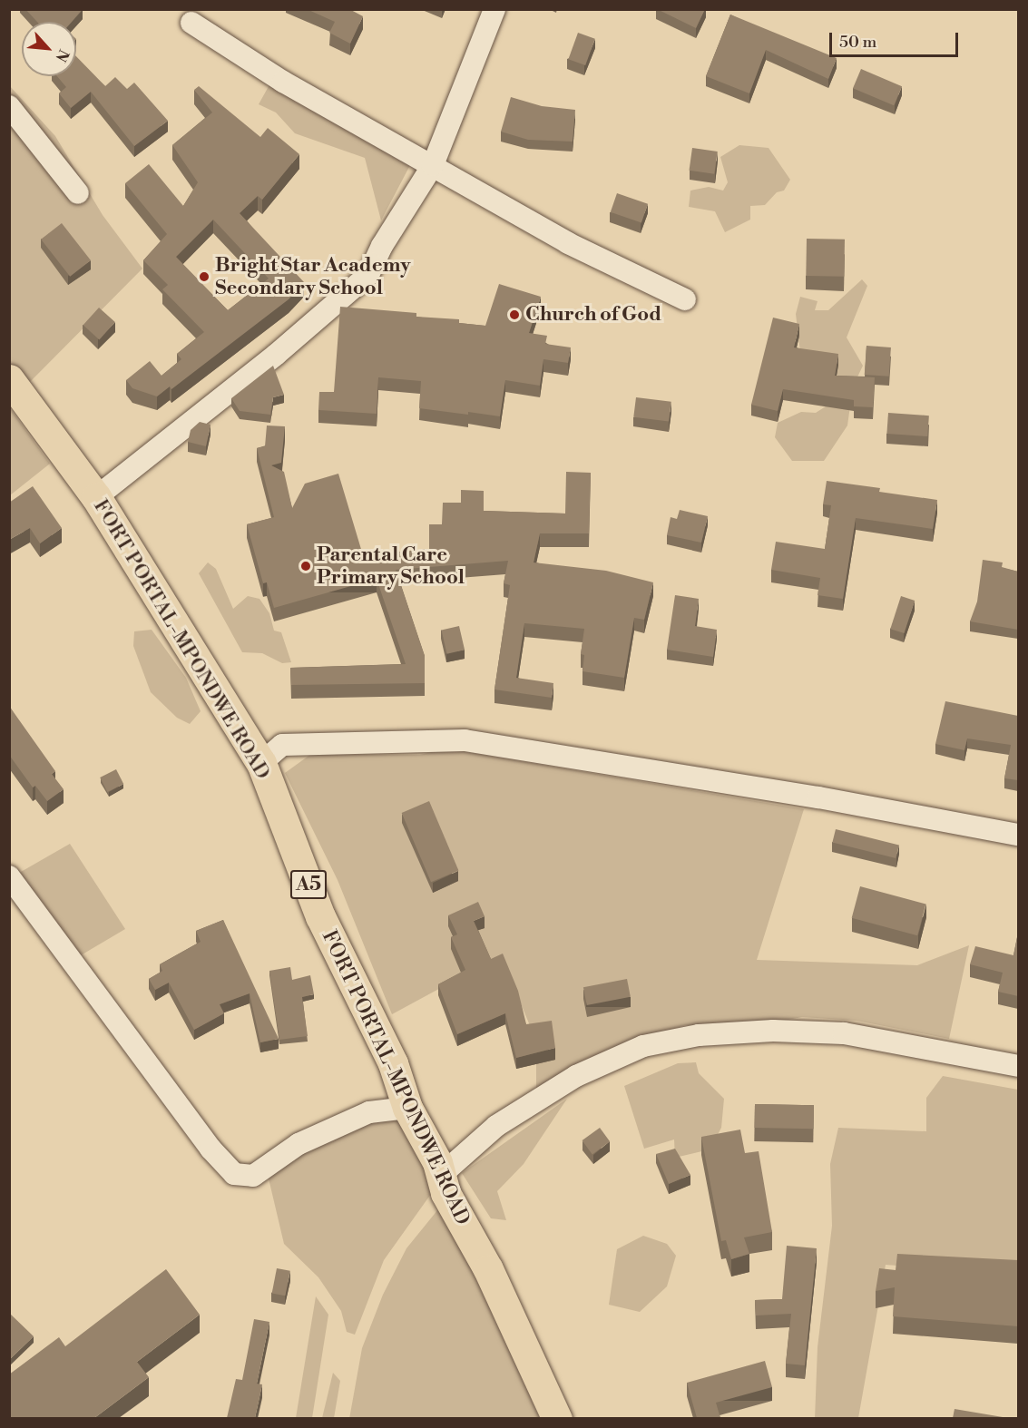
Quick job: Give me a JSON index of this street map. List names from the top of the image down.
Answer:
{
  "streets": {
    "highway": ["FORT PORTAL-MPONDWE ROAD", "A5"]
  },
  "places": ["Bright Star Academy Secondary School", "Church of God", "Parental Care Primary School"],
  "scale_bar": "50 m",
  "north": "bottom right"
}
